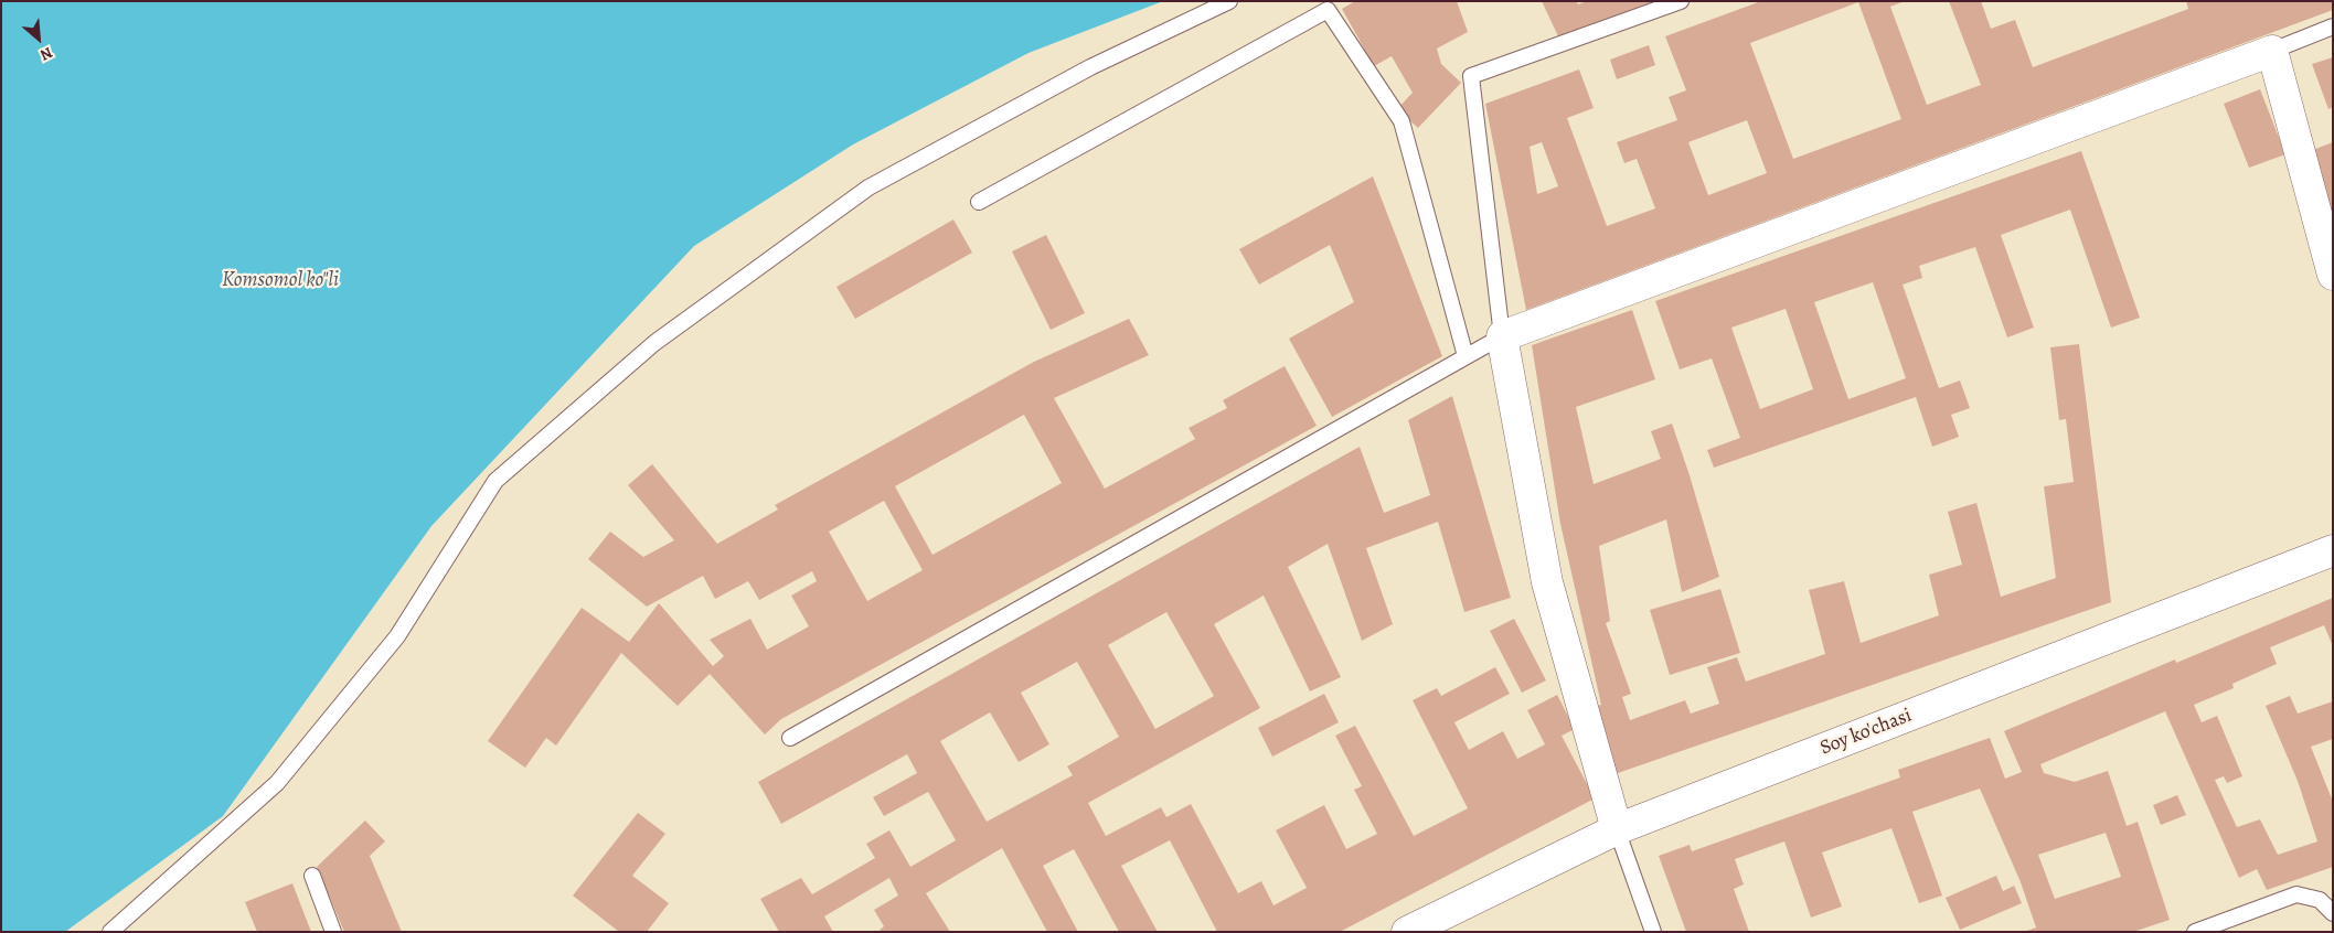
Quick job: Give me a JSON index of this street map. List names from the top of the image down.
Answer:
{
  "streets": {
    "street": ["Soy ko'chasi"]
  },
  "water": ["Komsomol ko\"li"],
  "north": "bottom right"
}
